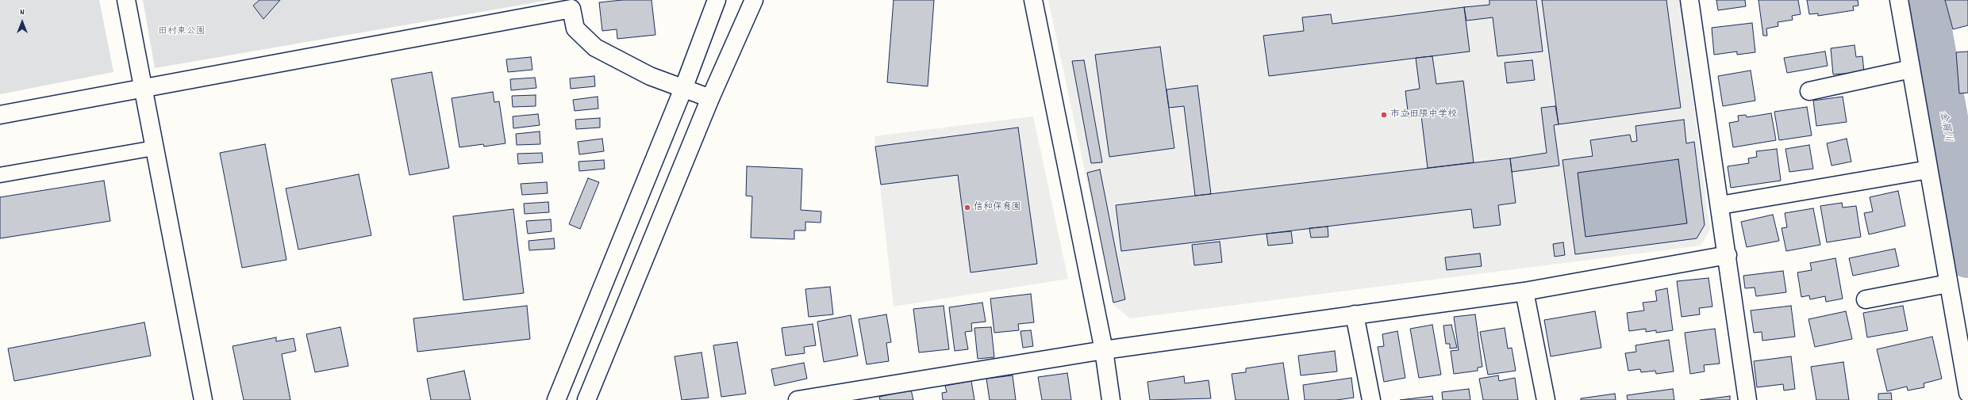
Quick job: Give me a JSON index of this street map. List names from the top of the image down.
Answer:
{
  "water": ["金屑川"],
  "parks": ["田村東公園"],
  "places": ["市立田隈中学校", "信和保育園"],
  "north": "top"
}
